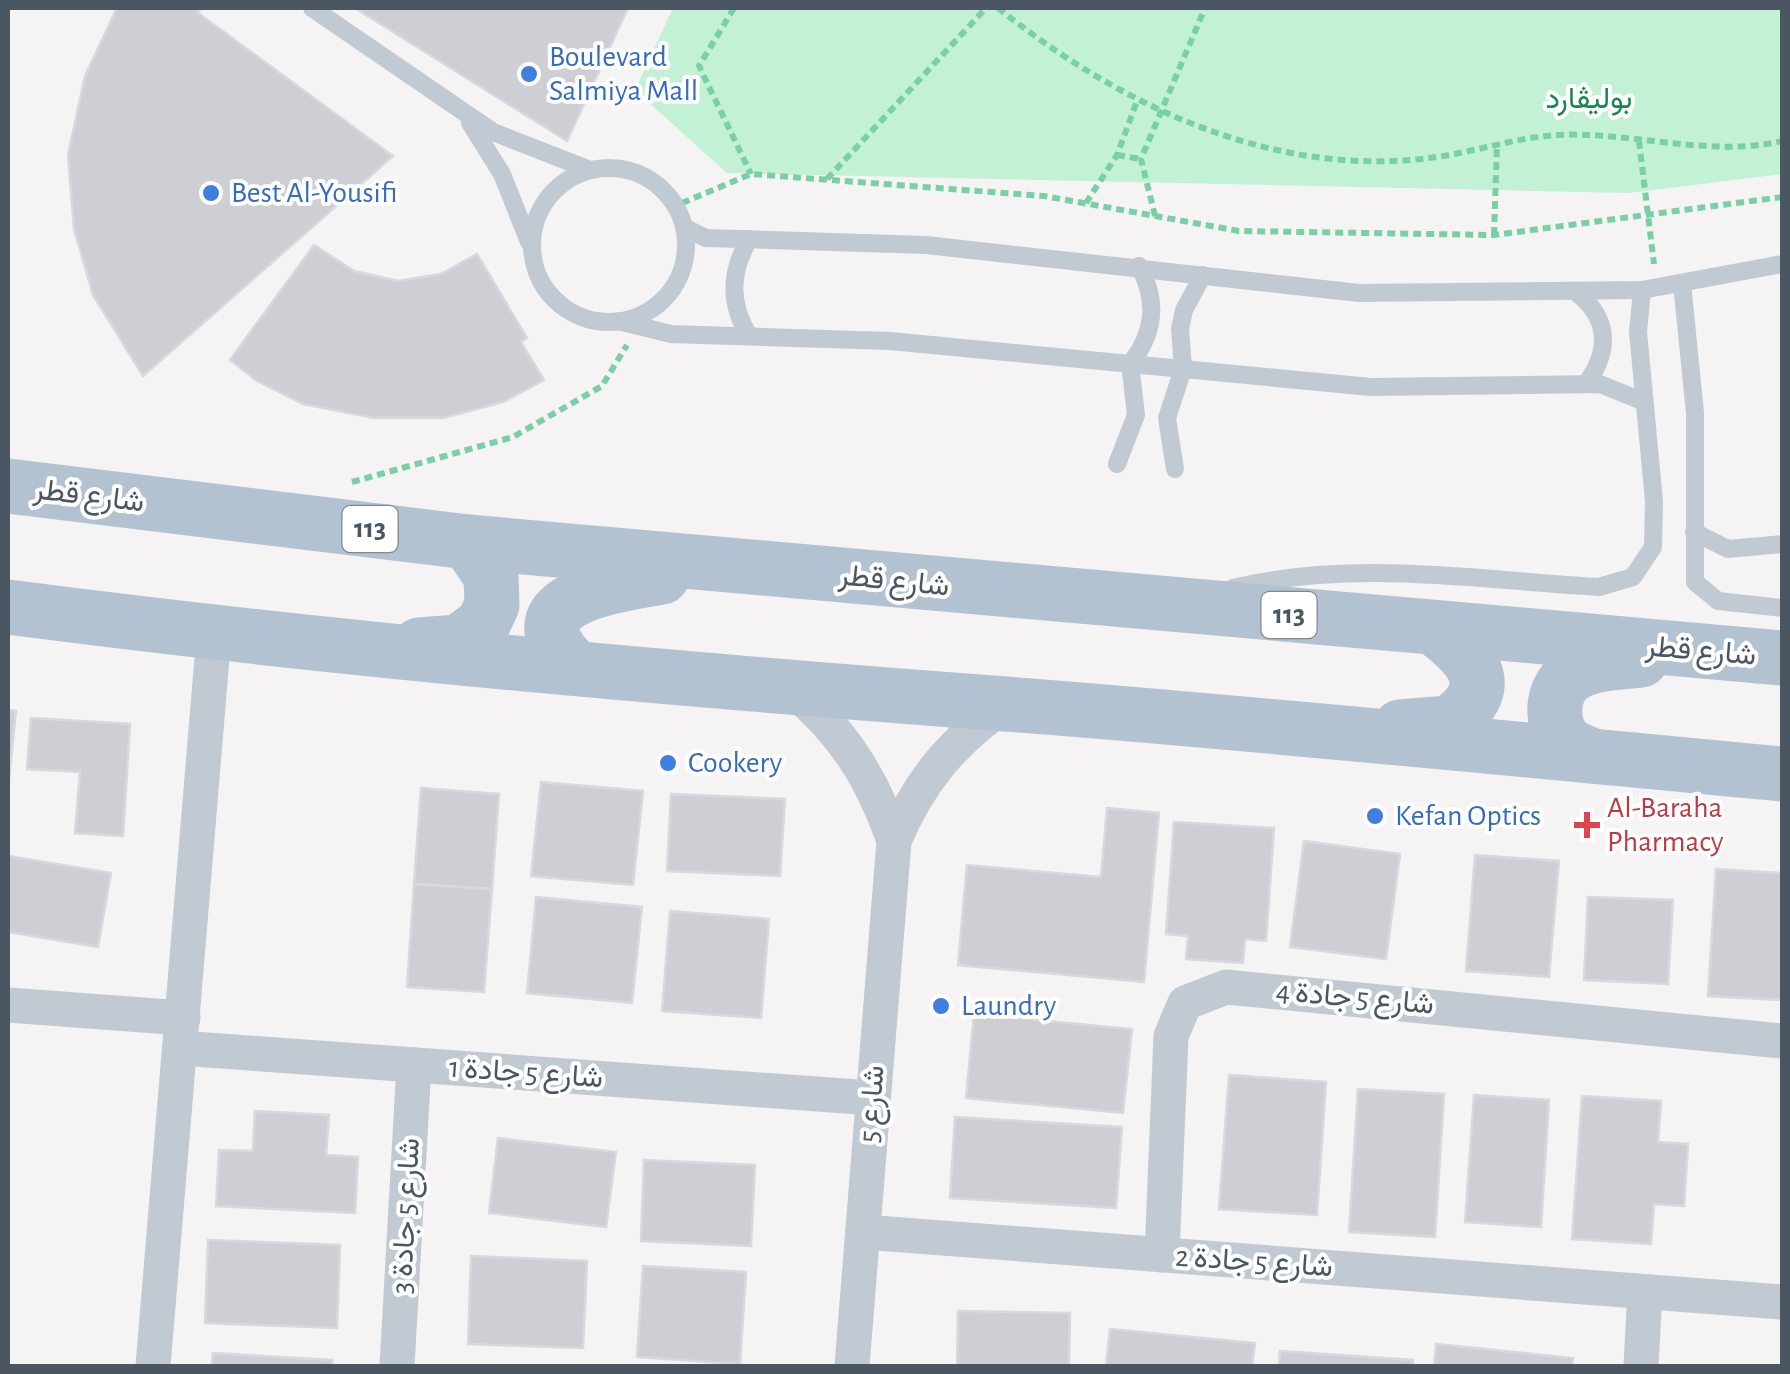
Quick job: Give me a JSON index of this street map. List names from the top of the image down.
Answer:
{
  "streets": {
    "main road": ["شارع قطر", "113"],
    "street": [
      "شارع 5 جادة 4",
      "شارع 5 جادة 1",
      "شارع 5",
      "شارع 5 جادة 3",
      "شارع 5 جادة 2"
    ]
  },
  "crossings": [
    ["شارع 5 جادة 4", "شارع 5 جادة 2"],
    ["شارع 5 جادة 1", "شارع 5"],
    ["شارع 5 جادة 1", "شارع 5 جادة 3"],
    ["شارع 5", "شارع 5 جادة 2"]
  ],
  "parks": ["بوليڤارد"],
  "places": {
    "other": [
      "Boulevard Salmiya Mall",
      "Best Al-Yousifi",
      "Cookery",
      "Kefan Optics",
      "Laundry"
    ],
    "health": ["Al-Baraha Pharmacy"]
  }
}
